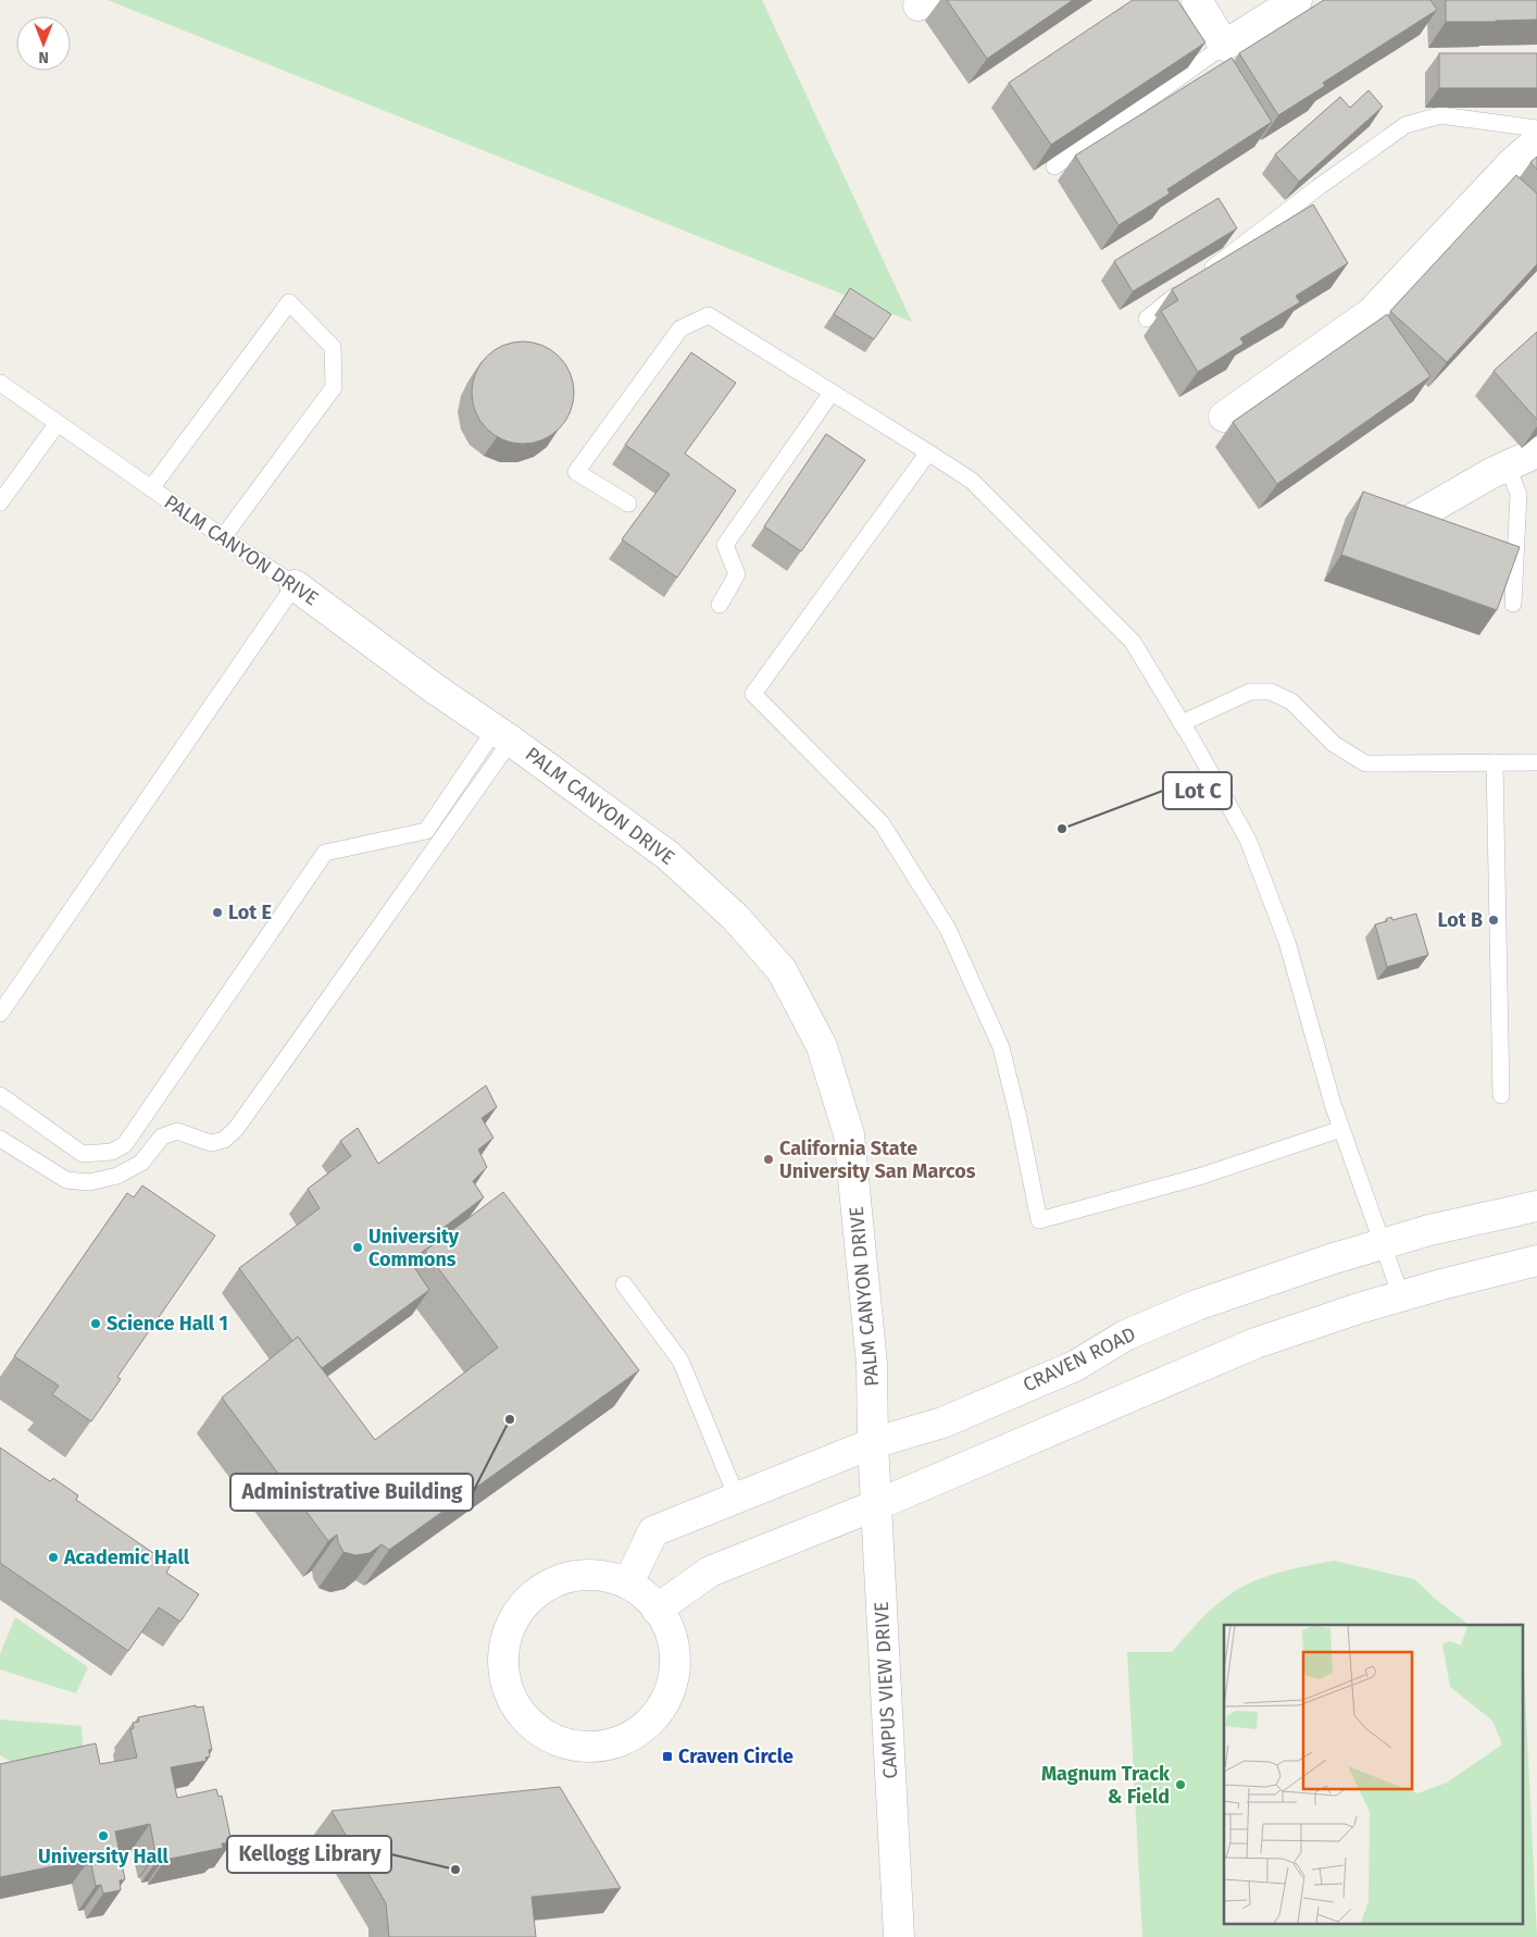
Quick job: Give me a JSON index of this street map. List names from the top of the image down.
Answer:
{
  "streets": {
    "main road": ["PALM CANYON DRIVE", "CRAVEN ROAD", "CAMPUS VIEW DRIVE"]
  },
  "crossings": [
    ["PALM CANYON DRIVE", "CRAVEN ROAD"],
    ["PALM CANYON DRIVE", "CAMPUS VIEW DRIVE"],
    ["CRAVEN ROAD", "CAMPUS VIEW DRIVE"]
  ],
  "places": {
    "other": [
      "Lot C",
      "Lot E",
      "Lot B",
      "California State University San Marcos",
      "University Commons",
      "Science Hall 1",
      "Administrative Building",
      "Academic Hall",
      "Magnum Track & Field",
      "University Hall",
      "Kellogg Library"
    ],
    "transit": ["Craven Circle"]
  },
  "north": "bottom"
}
